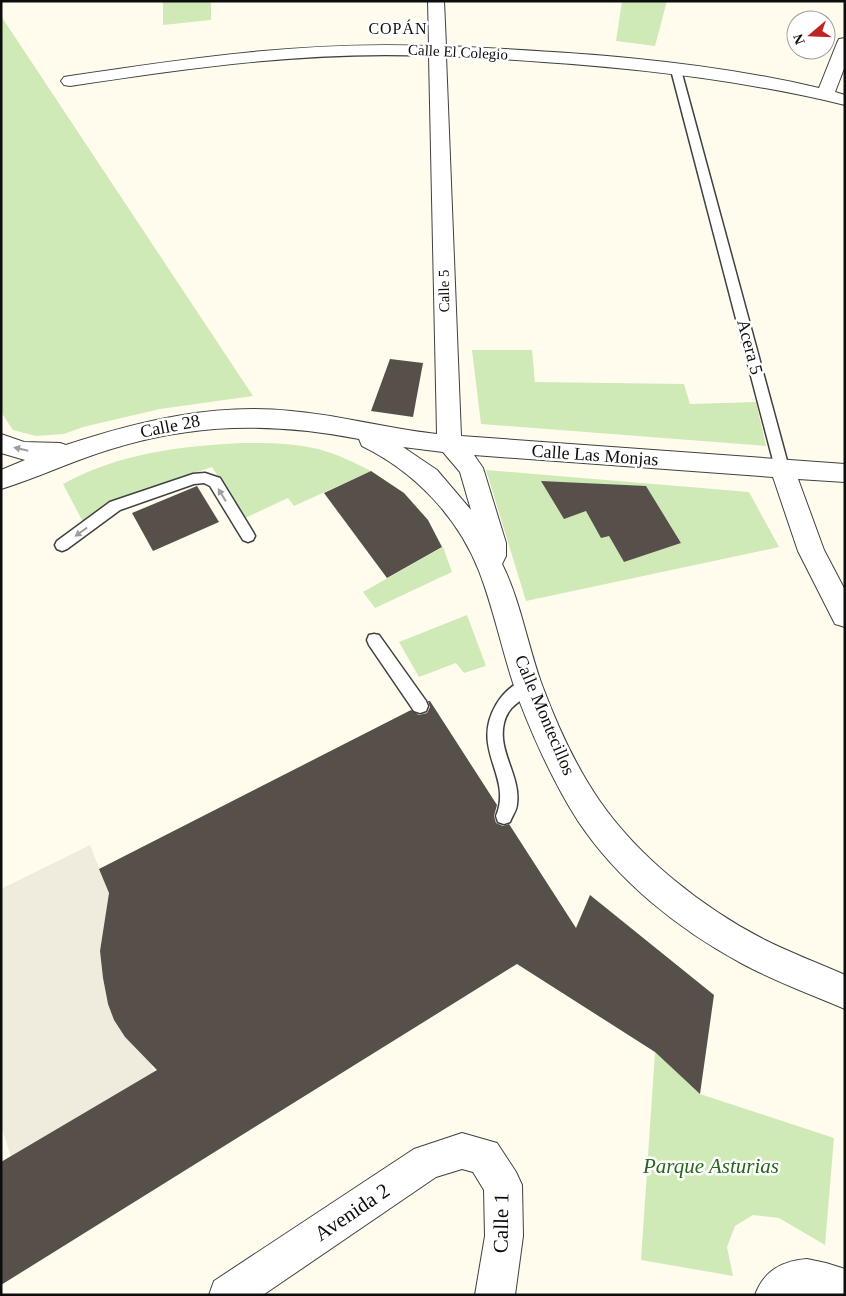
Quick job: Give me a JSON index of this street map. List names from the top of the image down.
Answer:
{
  "streets": {
    "street": [
      "Calle El Colegio",
      "Calle 5",
      "Acera 5",
      "Calle 28",
      "Calle Las Monjas",
      "Calle Montecillos",
      "Avenida 2",
      "Calle 1"
    ]
  },
  "crossings": [
    ["Calle El Colegio", "Calle 5"],
    ["Calle El Colegio", "Acera 5"],
    ["Calle 5", "Calle Las Monjas"],
    ["Acera 5", "Calle Las Monjas"],
    ["Calle 28", "Calle Las Monjas"],
    ["Calle 28", "Calle Montecillos"],
    ["Calle Las Monjas", "Calle Montecillos"],
    ["Avenida 2", "Calle 1"]
  ],
  "districts": ["COPÁN"],
  "parks": ["Parque Asturias"],
  "north": "left"
}
